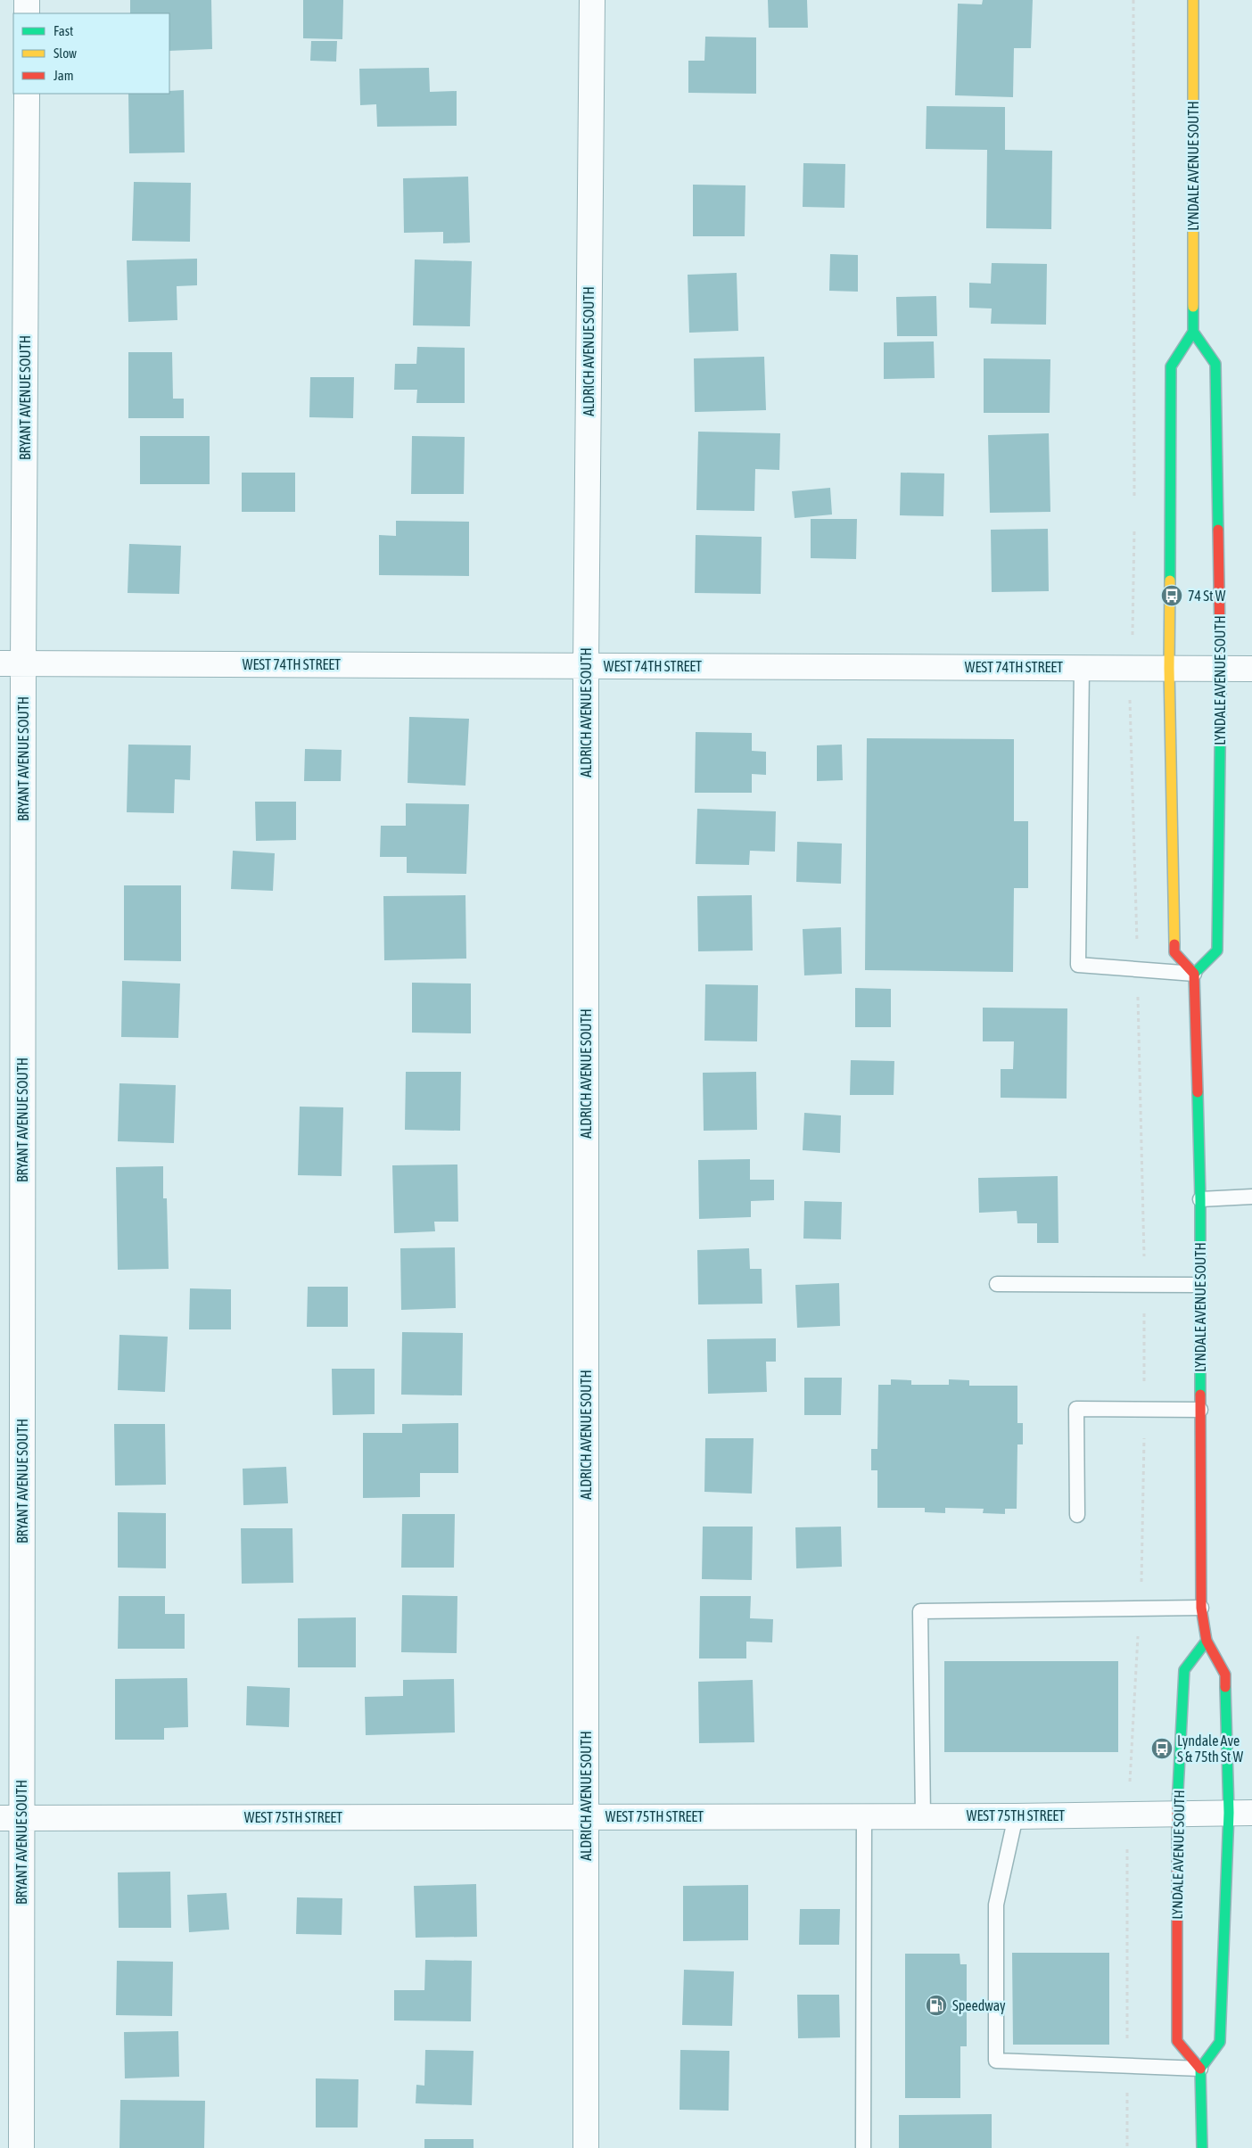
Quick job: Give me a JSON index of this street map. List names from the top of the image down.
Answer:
{
  "streets": {
    "main road": ["LYNDALE AVENUE SOUTH"],
    "street": [
      "ALDRICH AVENUE SOUTH",
      "BRYANT AVENUE SOUTH",
      "WEST 74TH STREET",
      "WEST 75TH STREET"
    ]
  },
  "crossings": [
    ["LYNDALE AVENUE SOUTH", "WEST 74TH STREET"],
    ["LYNDALE AVENUE SOUTH", "WEST 75TH STREET"],
    ["ALDRICH AVENUE SOUTH", "WEST 74TH STREET"],
    ["ALDRICH AVENUE SOUTH", "WEST 75TH STREET"],
    ["BRYANT AVENUE SOUTH", "WEST 74TH STREET"],
    ["BRYANT AVENUE SOUTH", "WEST 75TH STREET"]
  ],
  "places": {
    "bus stop": ["74 St W", "Lyndale Ave S & 75th St W"],
    "fuel station": ["Speedway"]
  },
  "legend": ["Fast", "Slow", "Jam"]
}
